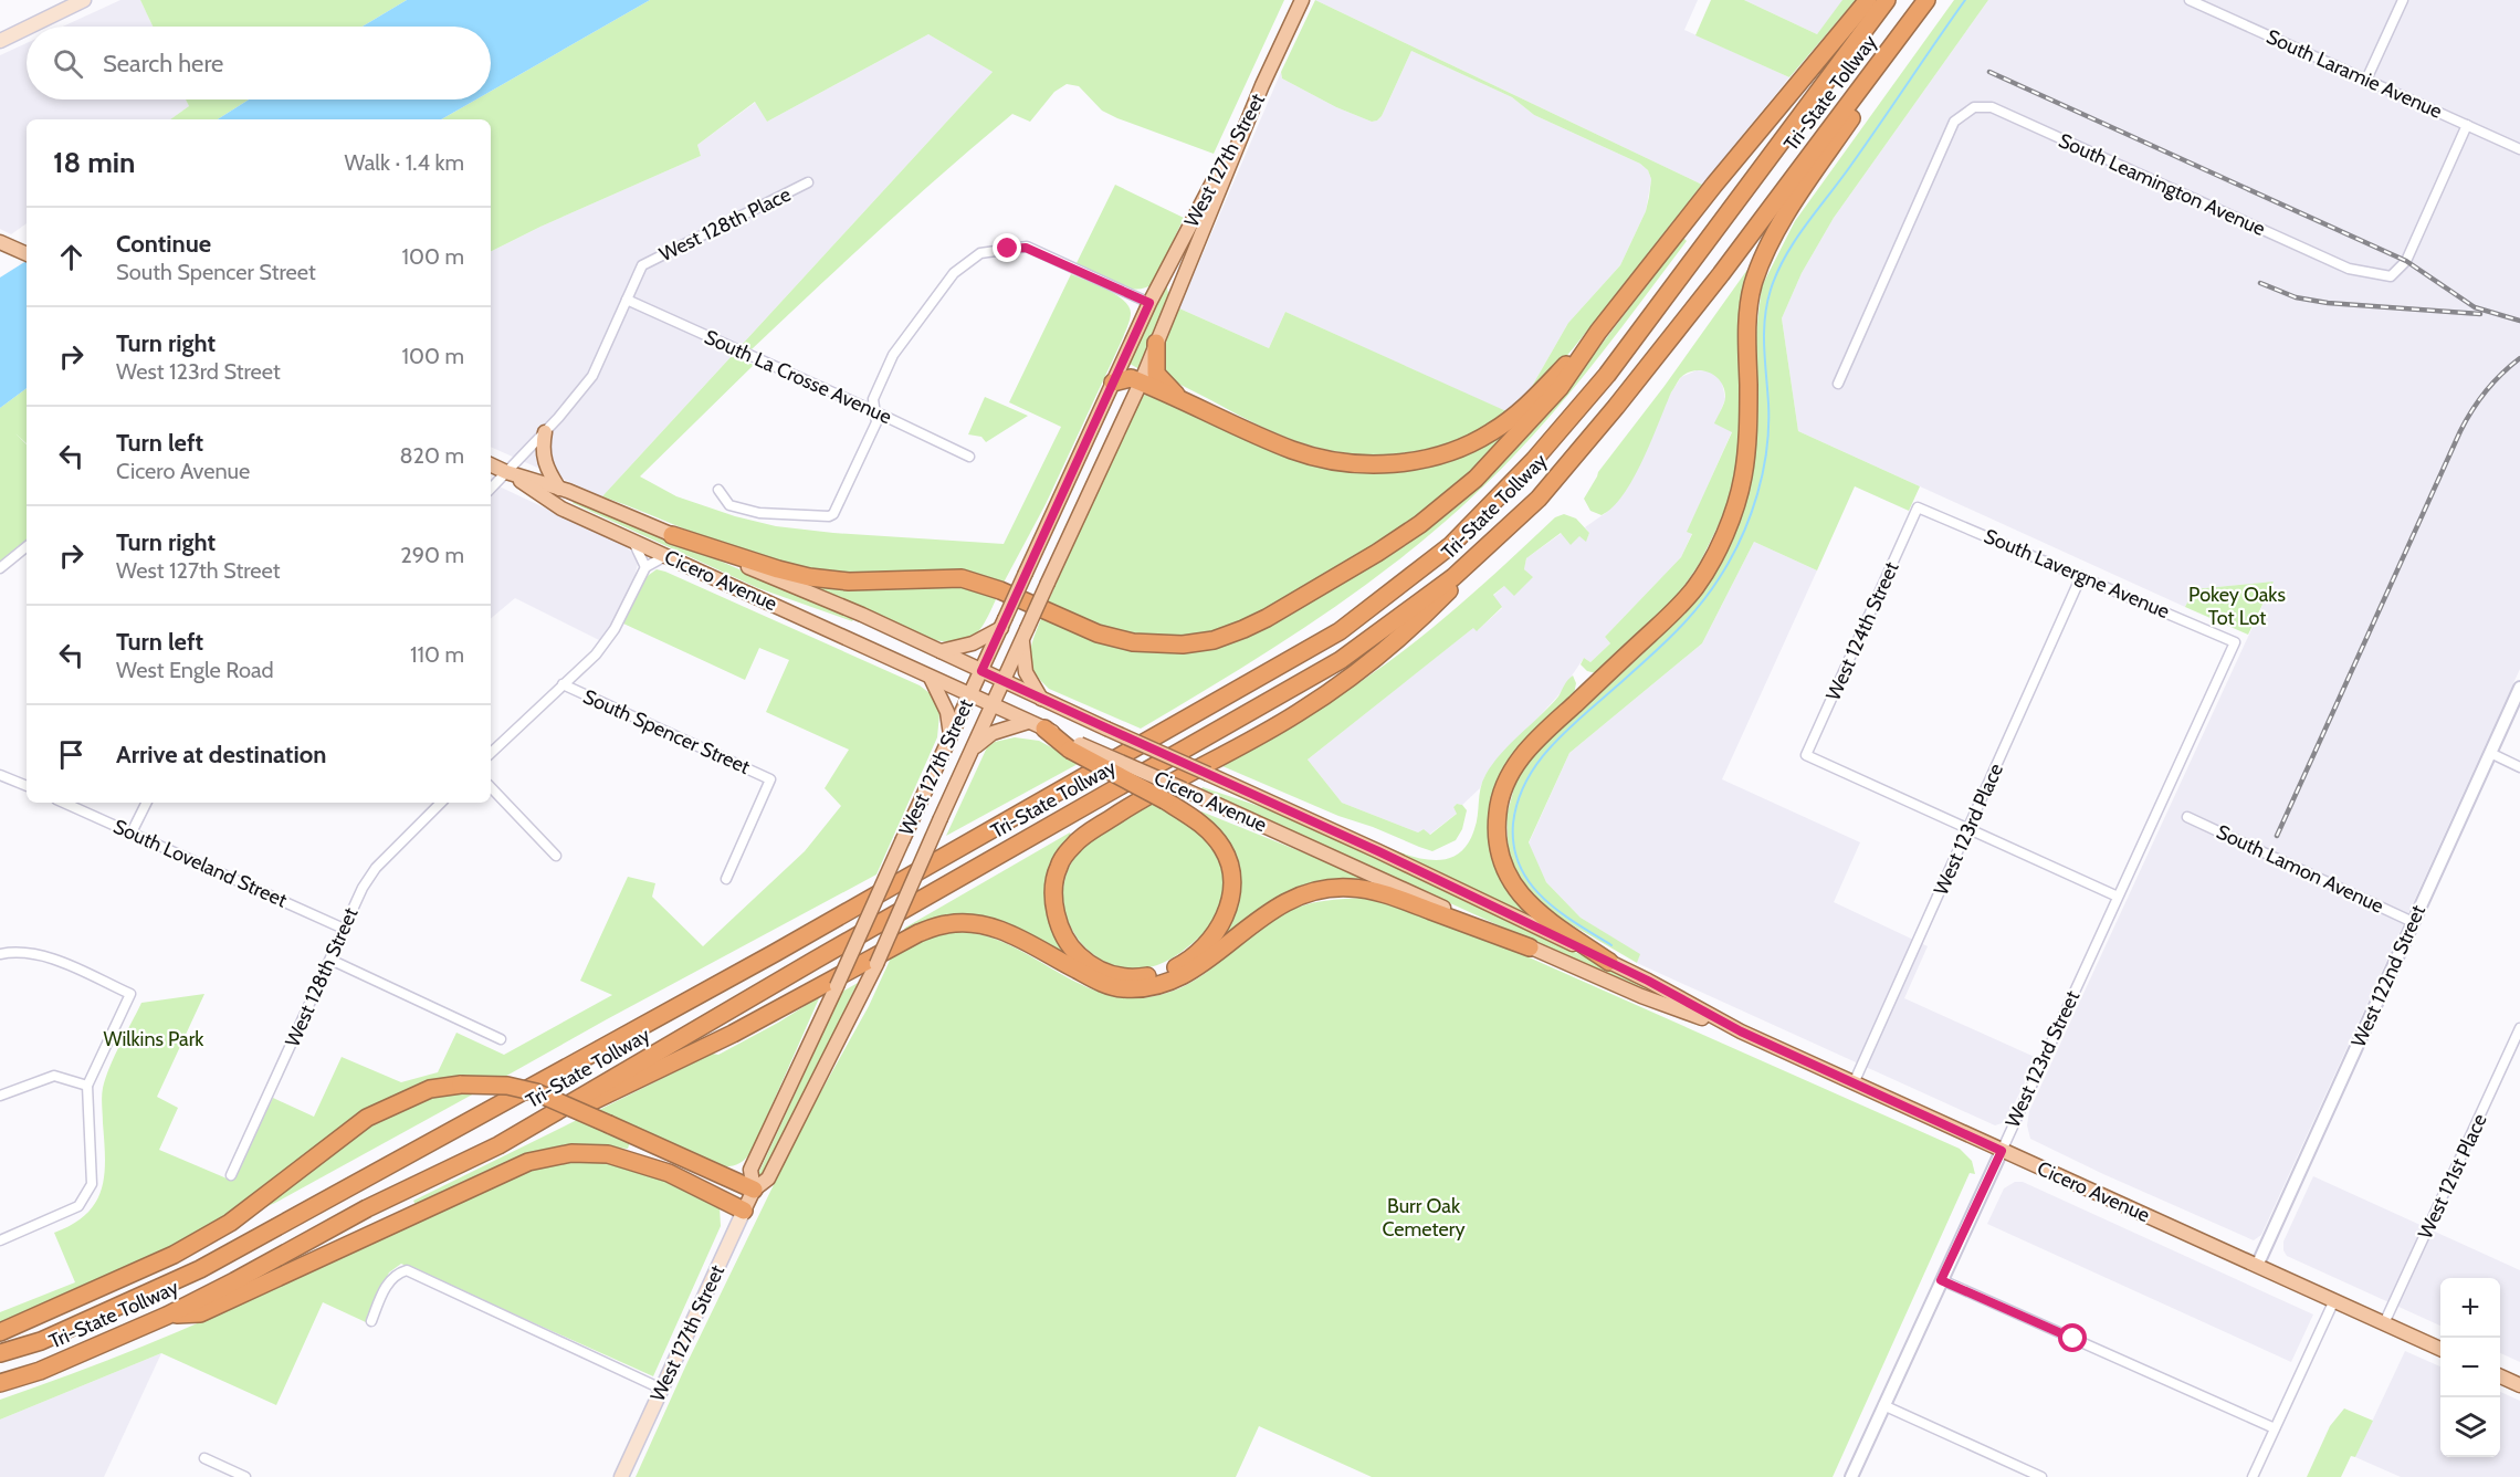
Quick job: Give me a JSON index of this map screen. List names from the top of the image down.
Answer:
{
  "streets": {
    "highway": ["Tri-State Tollway"],
    "main road": ["West 127th Street", "Cicero Avenue"],
    "street": [
      "South Laramie Avenue",
      "South Leamington Avenue",
      "West 128th Place",
      "South La Crosse Avenue",
      "South Lavergne Avenue",
      "West 124th Street",
      "South Spencer Street",
      "West 123rd Place",
      "South Loveland Street",
      "South Lamon Avenue",
      "West 122nd Street",
      "West 128th Street",
      "West 123rd Street",
      "West 121st Place"
    ]
  },
  "crossings": [
    ["South Laramie Avenue", "South Leamington Avenue"],
    ["West 127th Street", "Cicero Avenue"],
    ["West 128th Place", "South La Crosse Avenue"],
    ["West 128th Place", "Cicero Avenue"],
    ["South Lavergne Avenue", "West 124th Street"],
    ["South Lavergne Avenue", "West 123rd Place"],
    ["South Lavergne Avenue", "West 123rd Street"],
    ["Cicero Avenue", "West 123rd Place"],
    ["Cicero Avenue", "West 122nd Street"],
    ["Cicero Avenue", "West 123rd Street"],
    ["Cicero Avenue", "West 121st Place"],
    ["West 124th Street", "West 123rd Place"],
    ["South Loveland Street", "West 128th Street"],
    ["South Lamon Avenue", "West 122nd Street"]
  ],
  "parks": ["Pokey Oaks Tot Lot", "Wilkins Park", "Burr Oak Cemetery"],
  "page": {
    "search": "Search here",
    "heading": ["18 min", "Walk · 1.4 km"],
    "list": [
      ["Continue", "South Spencer Street", "100 m"],
      ["Turn right", "West 123rd Street", "100 m"],
      ["Turn left", "Cicero Avenue", "820 m"],
      ["Turn right", "West 127th Street", "290 m"],
      ["Turn left", "West Engle Road", "110 m"],
      "Arrive at destination"
    ],
    "map_buttons": ["+", "−"]
  }
}
